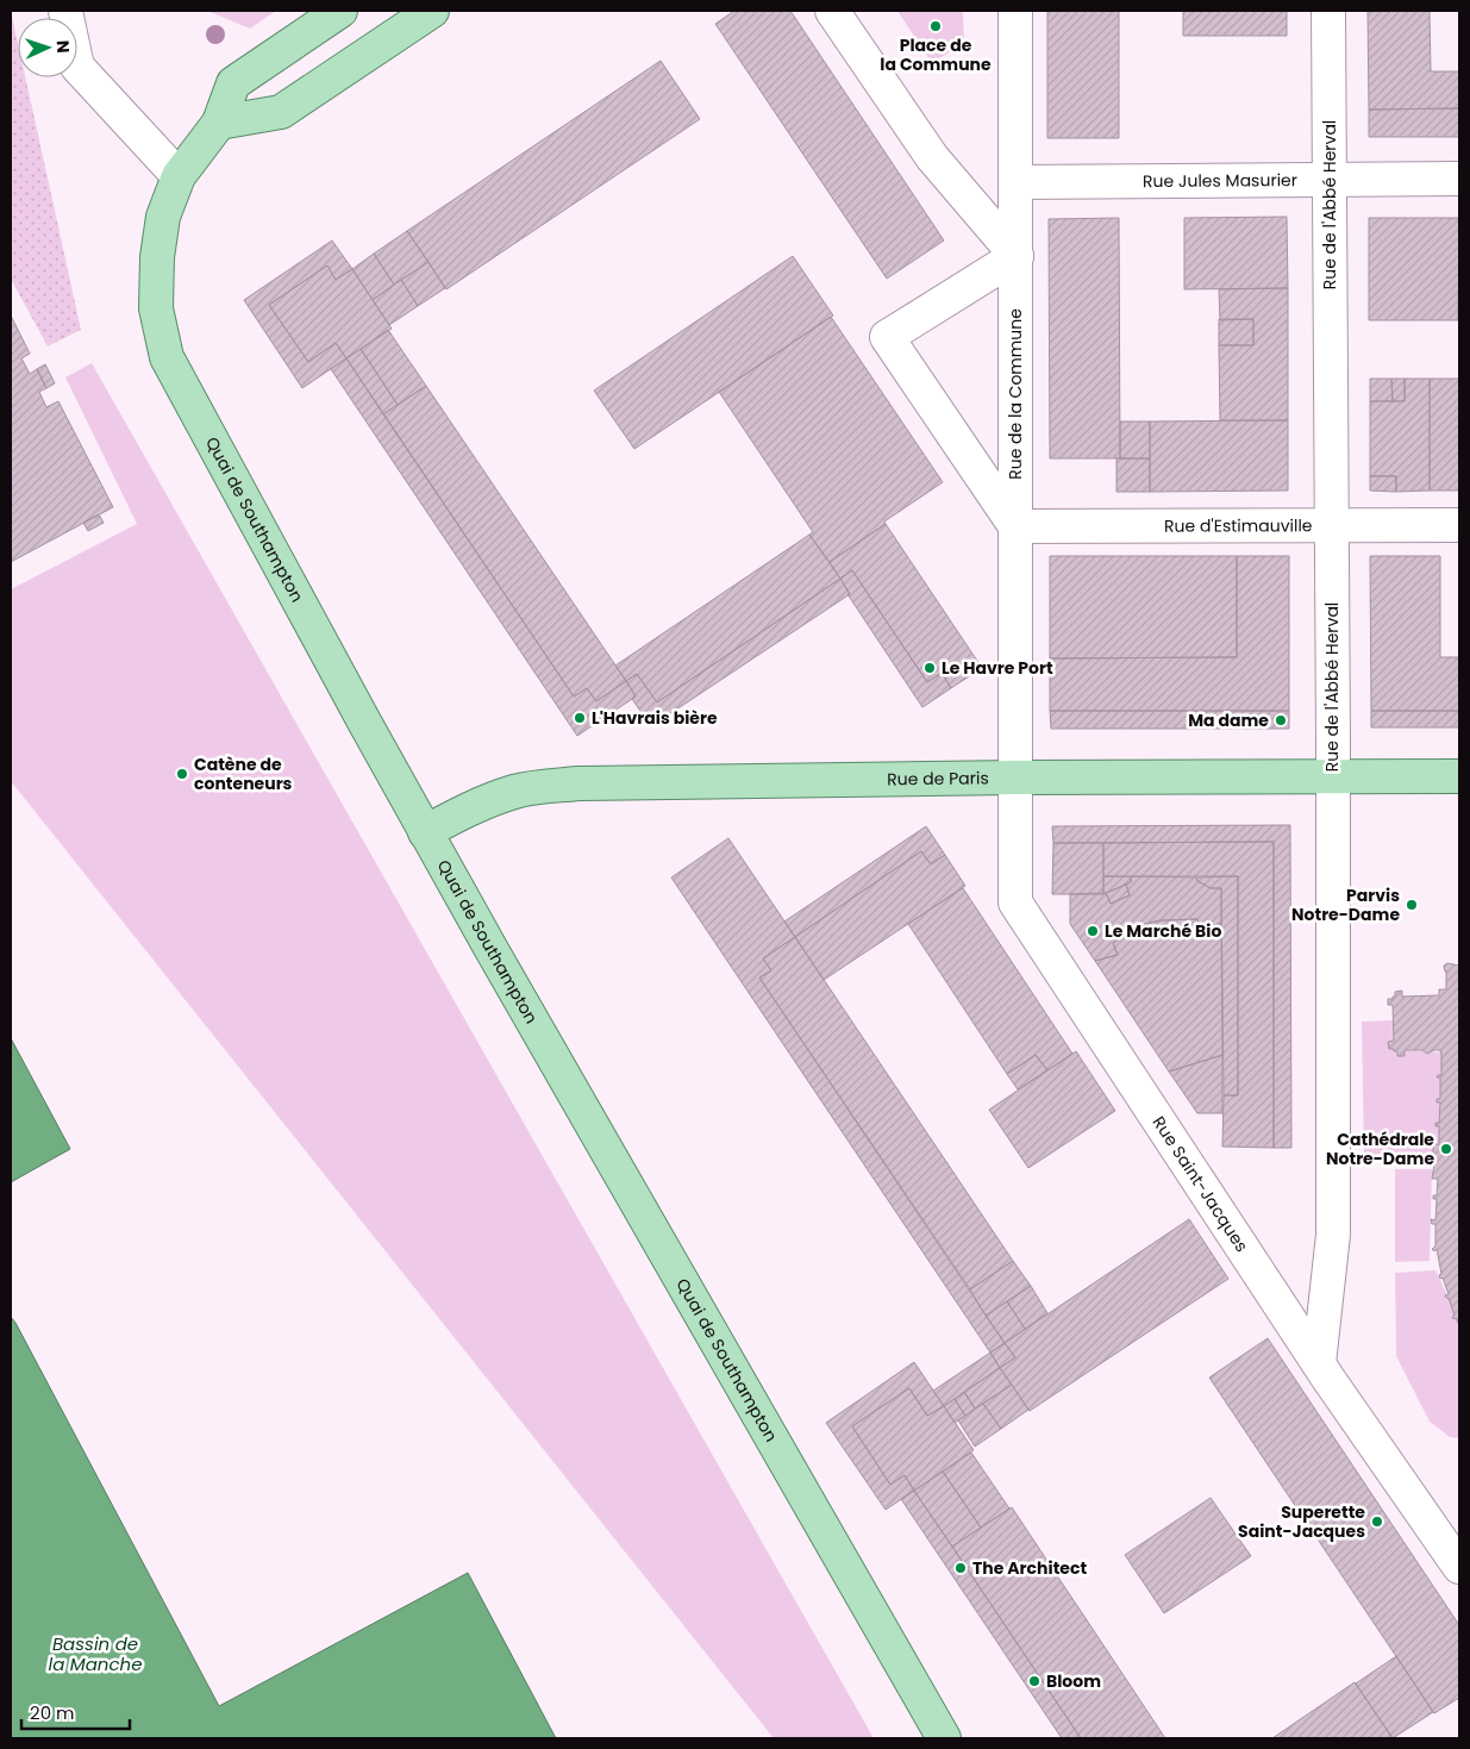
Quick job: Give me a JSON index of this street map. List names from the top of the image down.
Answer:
{
  "streets": {
    "main road": ["Quai de Southampton", "Rue de Paris"],
    "street": [
      "Rue Jules Masurier",
      "Rue de l'Abbé Herval",
      "Rue de la Commune",
      "Rue d'Estimauville",
      "Rue Saint-Jacques"
    ]
  },
  "crossings": [
    ["Rue Jules Masurier", "Rue de l'Abbé Herval"],
    ["Rue Jules Masurier", "Rue de la Commune"],
    ["Rue de l'Abbé Herval", "Rue d'Estimauville"],
    ["Rue de l'Abbé Herval", "Rue de Paris"],
    ["Rue de l'Abbé Herval", "Rue Saint-Jacques"],
    ["Rue de la Commune", "Rue d'Estimauville"],
    ["Rue de la Commune", "Rue de Paris"],
    ["Rue de la Commune", "Rue Saint-Jacques"],
    ["Quai de Southampton", "Rue de Paris"],
    ["Rue de Paris", "Rue Saint-Jacques"]
  ],
  "water": ["Bassin de la Manche"],
  "places": [
    "Place de la Commune",
    "Le Havre Port",
    "L'Havrais bière",
    "Ma dame",
    "Catène de conteneurs",
    "Parvis Notre-Dame",
    "Le Marché Bio",
    "Cathédrale Notre-Dame",
    "Superette Saint-Jacques",
    "The Architect",
    "Bloom"
  ],
  "scale_bar": "20 m",
  "north": "right"
}
